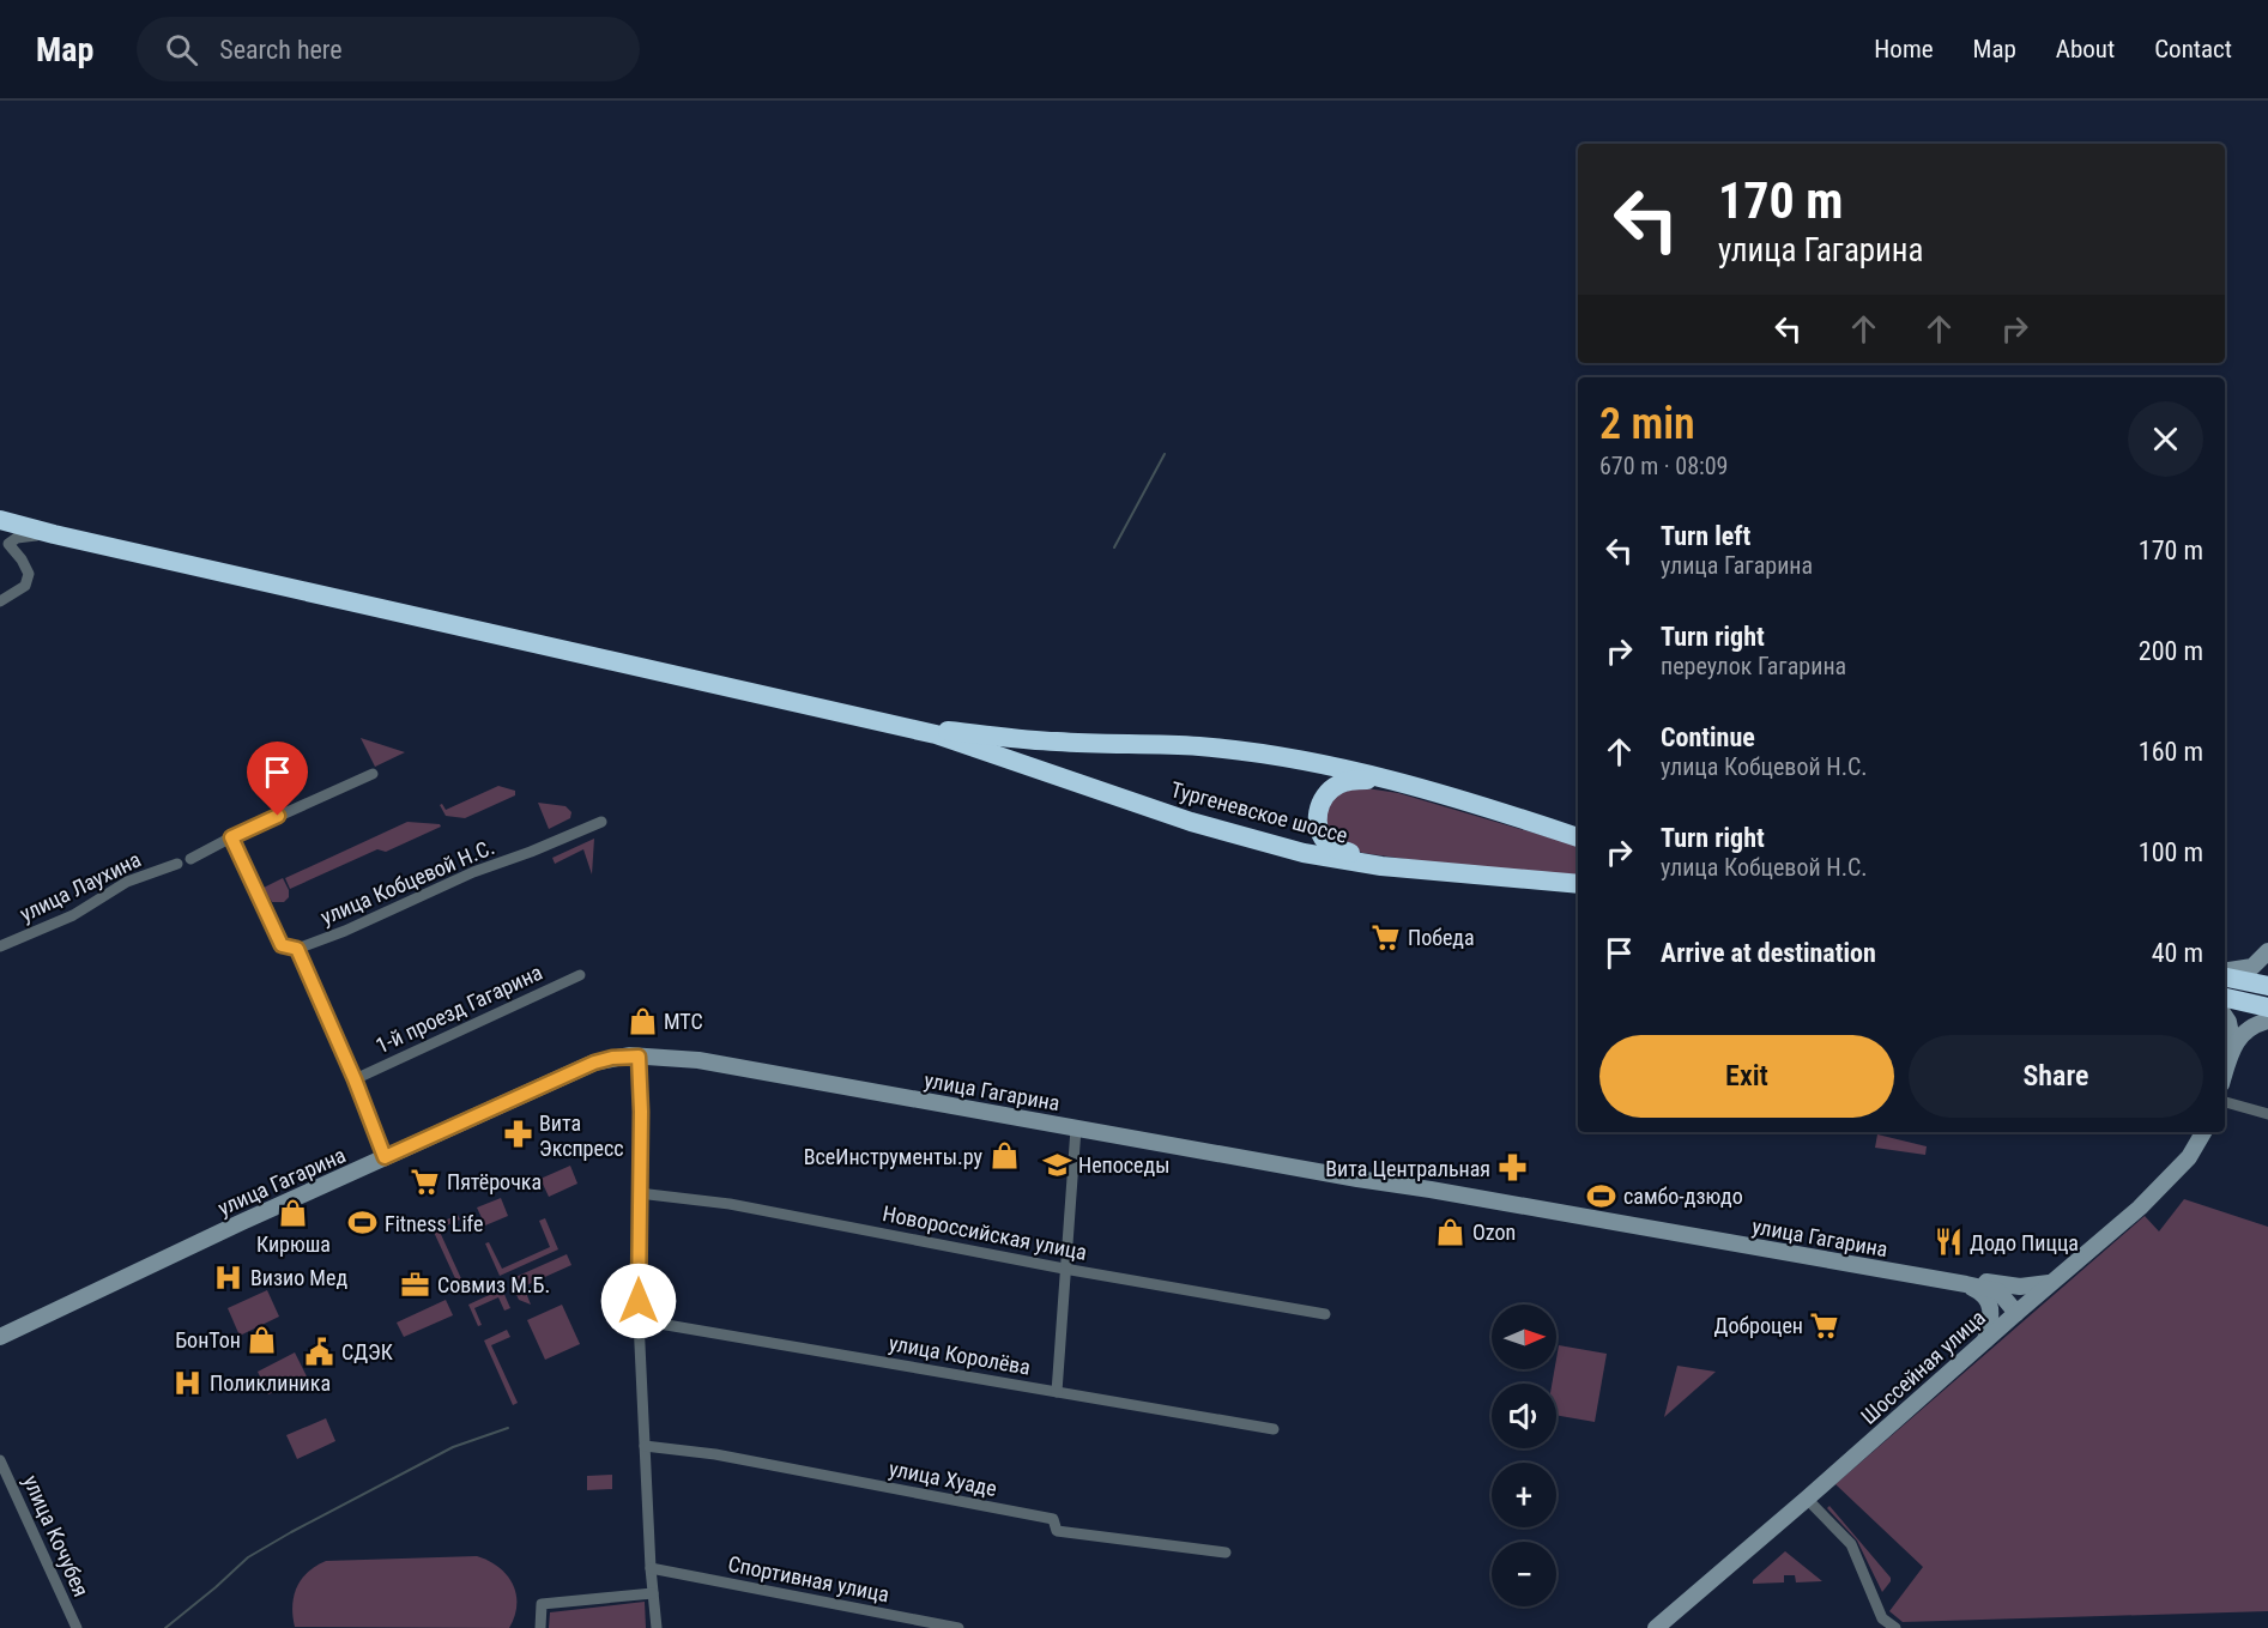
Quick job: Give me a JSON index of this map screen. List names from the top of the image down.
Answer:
{
  "streets": {
    "highway": ["Тургеневское шоссе"],
    "street": [
      "улица Кобцевой Н.С.",
      "улица Лаухина",
      "1-й проезд Гагарина",
      "улица Гагарина",
      "Новороссийская улица",
      "улица Королёва",
      "Шоссейная улица",
      "улица Хуаде",
      "улица Кочубея",
      "Спортивная улица"
    ]
  },
  "crossings": [
    ["улица Гагарина", "Шоссейная улица"]
  ],
  "places": {
    "supermarket": ["Победа", "Пятёрочка", "Доброцен"],
    "shop": [
      "МТС",
      "ВсеИнструменты.ру",
      "Кирюша",
      "Ozon",
      "БонТон"
    ],
    "pharmacy": ["Вита Экспресс", "Вита Центральная"],
    "school or university": ["Непоседы"],
    "sports": ["самбо-дзюдо", "Fitness Life"],
    "restaurant": ["Додо Пицца"],
    "hospital": ["Визио Мед", "Поликлиника"],
    "office": ["Совмиз М.Б."],
    "public building": ["СДЭК"]
  },
  "north": "right",
  "page": {
    "header": "Map",
    "search": "Search here",
    "nav": [
      "Home",
      "Map",
      "About",
      "Contact"
    ],
    "turn": ["170 m", "улица Гагарина"],
    "heading": ["2 min", "670 m · 08:09"],
    "list": [
      {
        "name": "Turn left",
        "note": "улица Гагарина",
        "value": "170 m"
      },
      {
        "name": "Turn right",
        "note": "переулок Гагарина",
        "value": "200 m"
      },
      {
        "name": "Continue",
        "note": "улица Кобцевой Н.С.",
        "value": "160 m"
      },
      {
        "name": "Turn right",
        "note": "улица Кобцевой Н.С.",
        "value": "100 m"
      },
      {
        "name": "Arrive at destination",
        "value": "40 m"
      }
    ],
    "buttons": ["Exit", "Share"],
    "map_buttons": ["+", "−"]
  }
}
